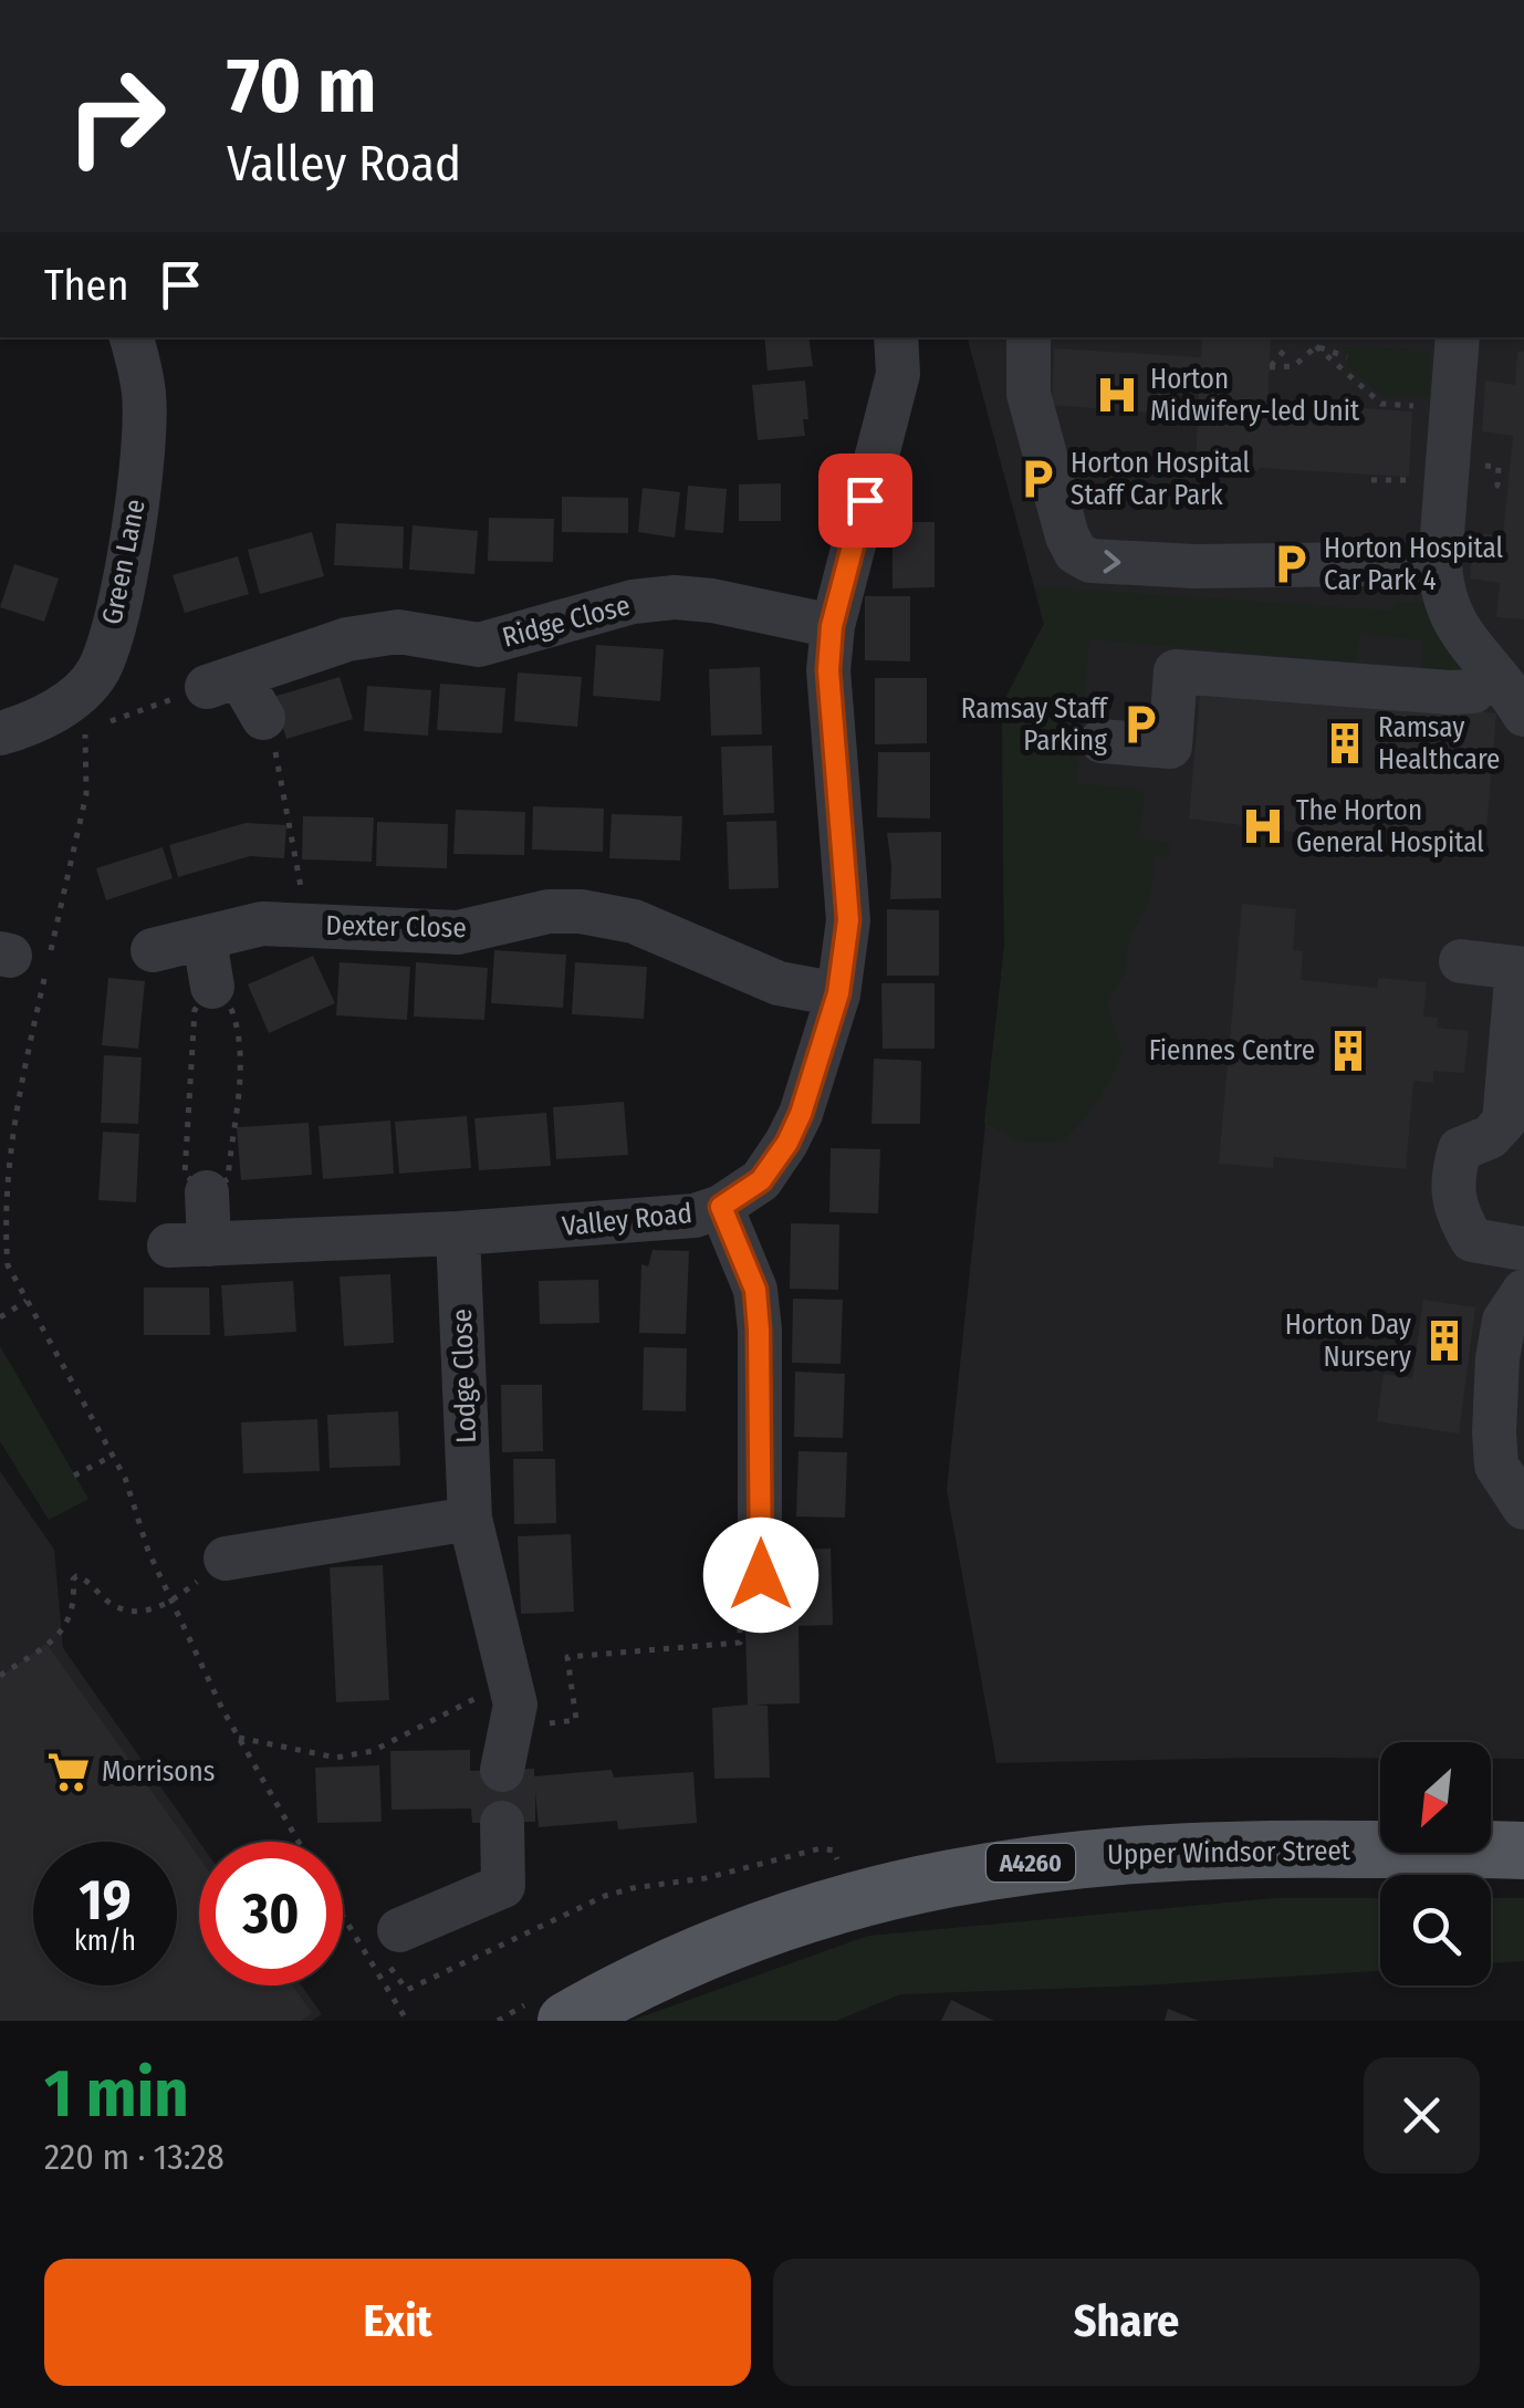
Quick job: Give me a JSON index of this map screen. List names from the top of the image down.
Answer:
{
  "streets": {
    "main road": ["Upper Windsor Street", "A4260"],
    "street": [
      "Green Lane",
      "Ridge Close",
      "Dexter Close",
      "Valley Road",
      "Lodge Close"
    ]
  },
  "crossings": [
    ["Ridge Close", "Valley Road"],
    ["Dexter Close", "Valley Road"],
    ["Valley Road", "Lodge Close"]
  ],
  "places": {
    "hospital": ["Horton Midwifery-led Unit", "The Horton General Hospital"],
    "parking": ["Horton Hospital Staff Car Park", "Horton Hospital Car Park 4", "Ramsay Staff Parking"],
    "building": ["Ramsay Healthcare", "Fiennes Centre", "Horton Day Nursery"],
    "supermarket": ["Morrisons"]
  },
  "north": "bottom left",
  "page": {
    "turn": ["70 m", "Valley Road"],
    "then": "Then",
    "speed": "19 km/h",
    "limit": "30",
    "heading": ["1 min", "220 m · 13:28"],
    "buttons": ["Exit", "Share"]
  }
}
